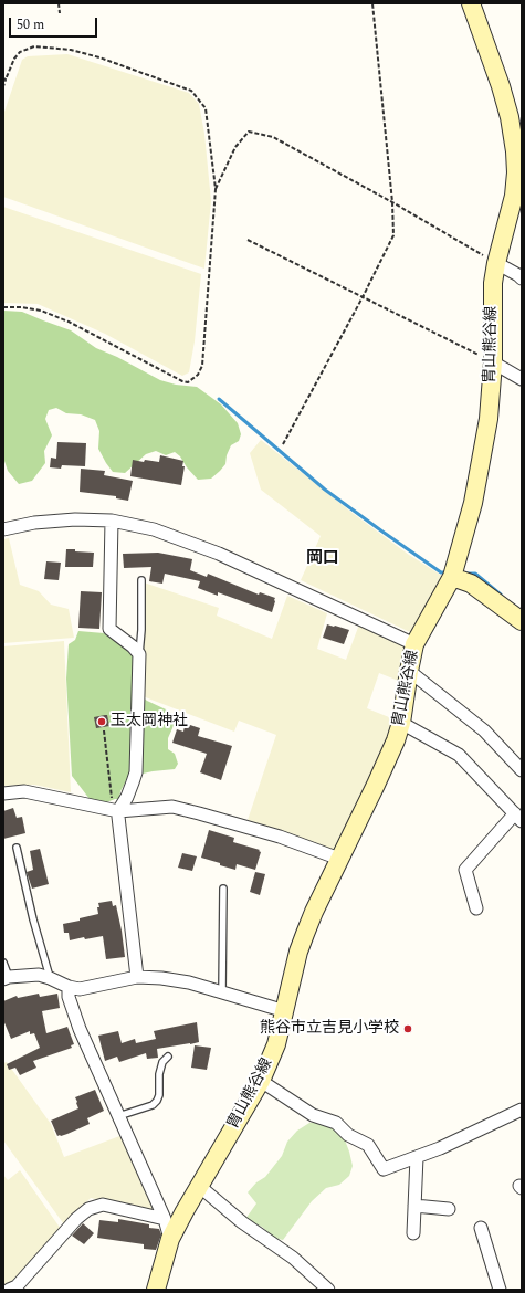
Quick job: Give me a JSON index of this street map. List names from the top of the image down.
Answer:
{
  "streets": {
    "main road": ["胄山熊谷線"]
  },
  "districts": ["岡口"],
  "places": ["玉太岡神社", "熊谷市立吉見小学校"],
  "scale_bar": "50 m"
}
